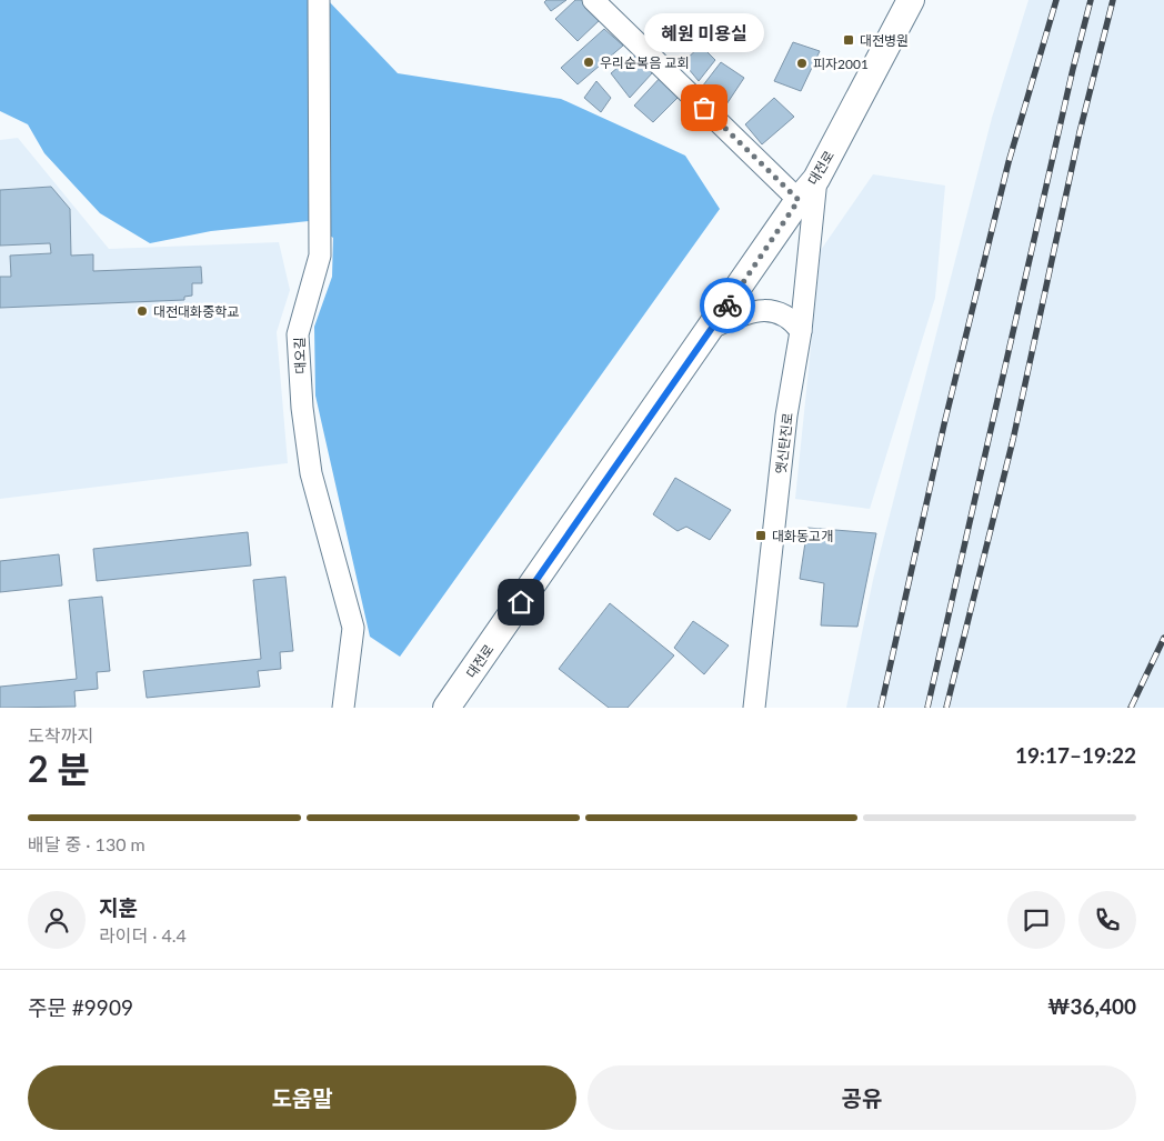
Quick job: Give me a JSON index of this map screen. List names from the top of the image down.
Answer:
{
  "streets": {
    "main road": ["대전로"],
    "street": ["대오길", "옛신탄진로"]
  },
  "crossings": [
    ["대전로", "옛신탄진로"]
  ],
  "places": {
    "transit": ["대전병원", "대화동고개"],
    "other": [
      "우리순복음 교회",
      "피자2001",
      "혜원 미용실",
      "대전대화중학교"
    ]
  },
  "page": {
    "bubble": "혜원 미용실",
    "heading": ["2 분", "도착까지", "19:17–19:22"],
    "panel": [
      "지훈",
      "라이더 · 4.4",
      "주문 #9909",
      "₩36,400"
    ],
    "bar": "배달 중 · 130 m",
    "buttons": ["도움말", "공유"]
  }
}
